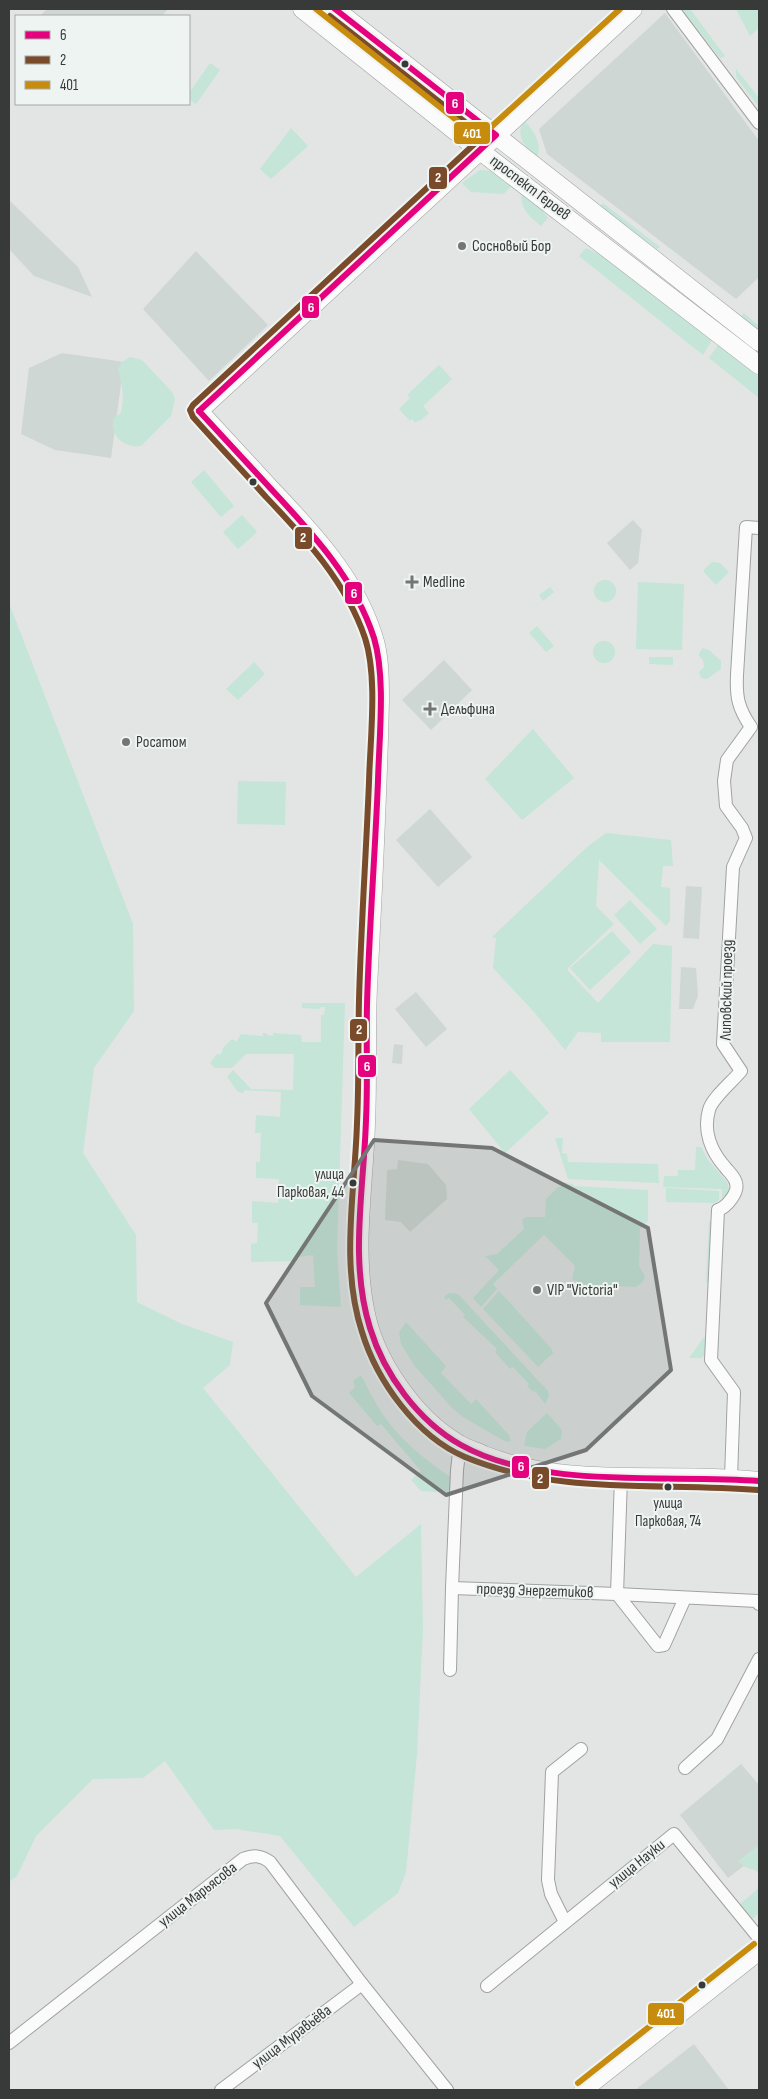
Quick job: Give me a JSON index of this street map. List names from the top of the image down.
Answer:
{
  "streets": {
    "street": [
      "проспект Героев",
      "Липовский проезд",
      "проезд Энергетиков",
      "улица Науки",
      "улица Марьясова",
      "улица Муравьёва"
    ]
  },
  "crossings": [
    ["улица Марьясова", "улица Муравьёва"]
  ],
  "places": {
    "other": [
      "Сосновый Бор",
      "Росатом",
      "улица Парковая, 44",
      "VIP \"Victoria\"",
      "улица Парковая, 74"
    ],
    "health": ["Medline", "Дельфина"]
  },
  "lines": ["transit line 6", "transit line 401", "transit line 2"],
  "legend": ["6", "2", "401"]
}
